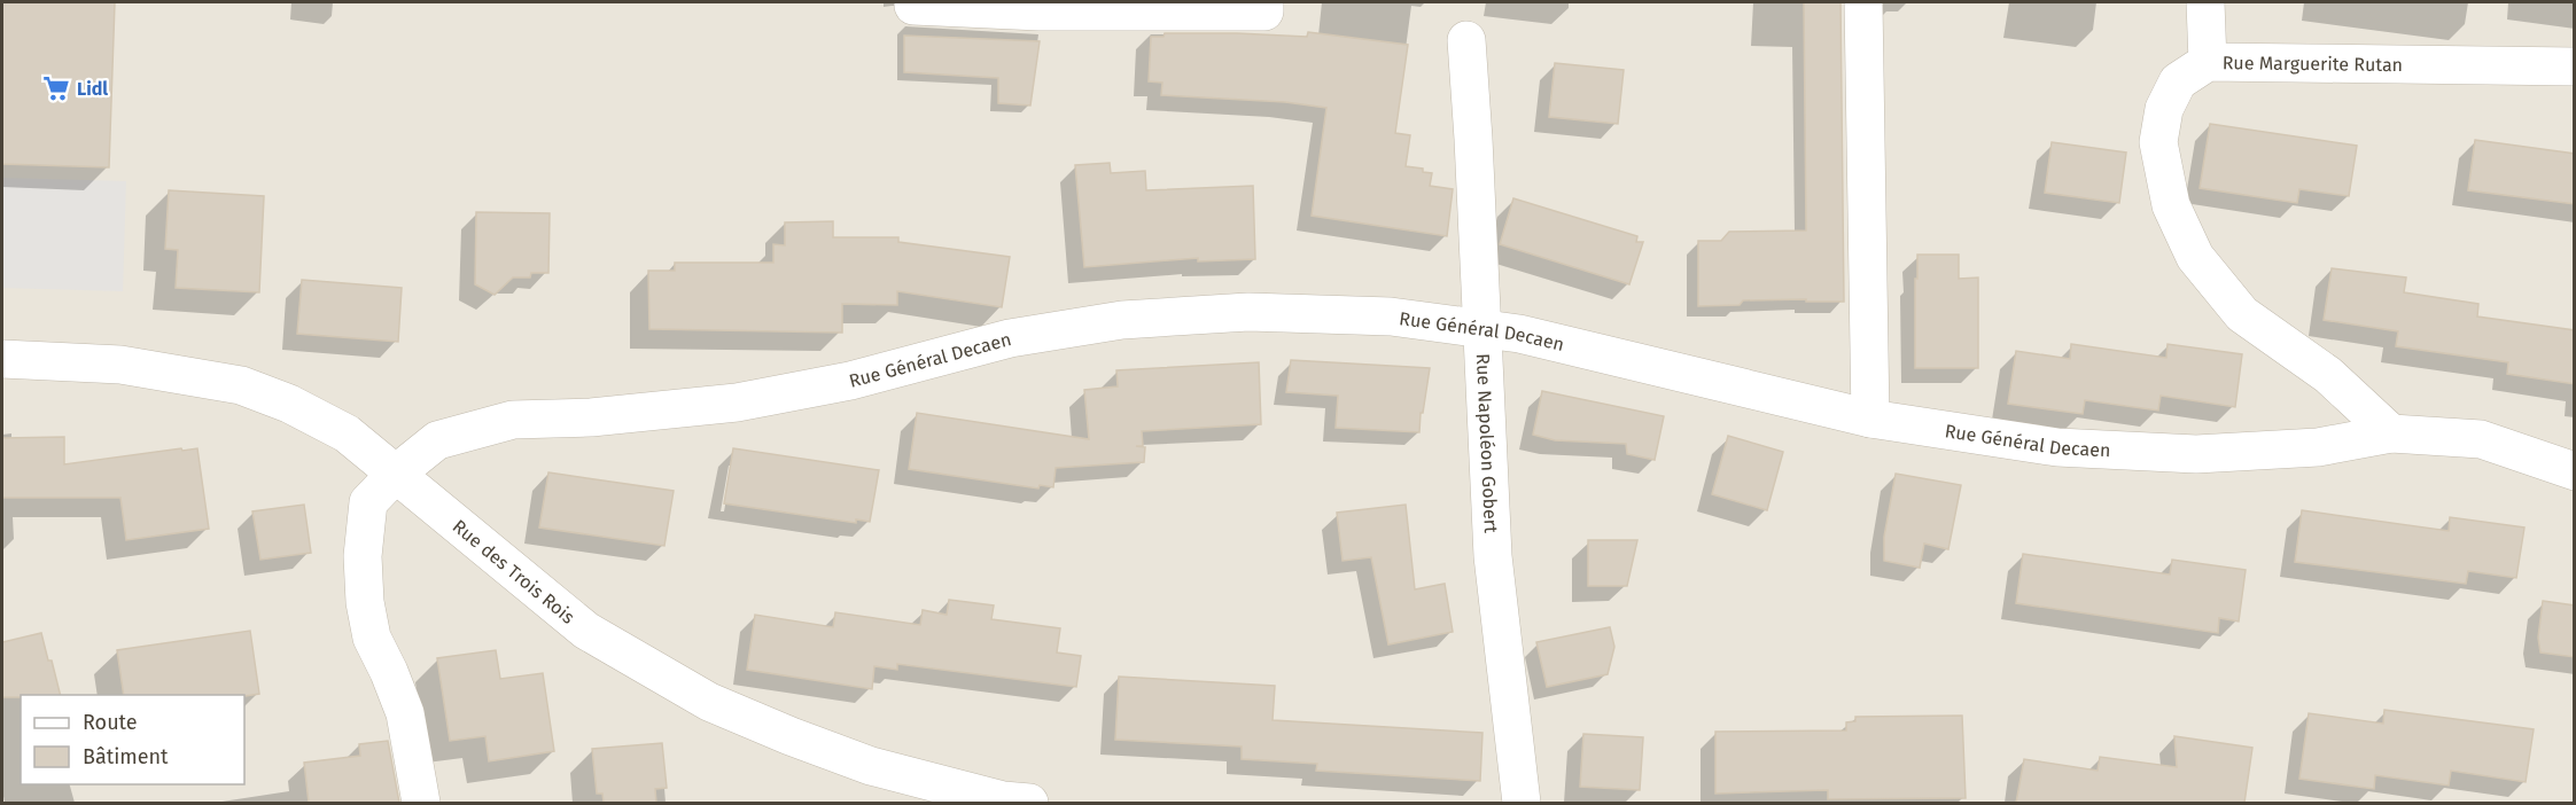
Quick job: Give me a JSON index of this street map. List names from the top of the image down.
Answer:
{
  "streets": {
    "street": [
      "Rue Marguerite Rutan",
      "Rue Général Decaen",
      "Rue Napoléon Gobert",
      "Rue des Trois Rois"
    ]
  },
  "crossings": [
    ["Rue Marguerite Rutan", "Rue Général Decaen"],
    ["Rue Général Decaen", "Rue Napoléon Gobert"],
    ["Rue Général Decaen", "Rue des Trois Rois"]
  ],
  "places": {
    "supermarket": ["Lidl"]
  },
  "legend": ["Route", "Bâtiment"]
}
